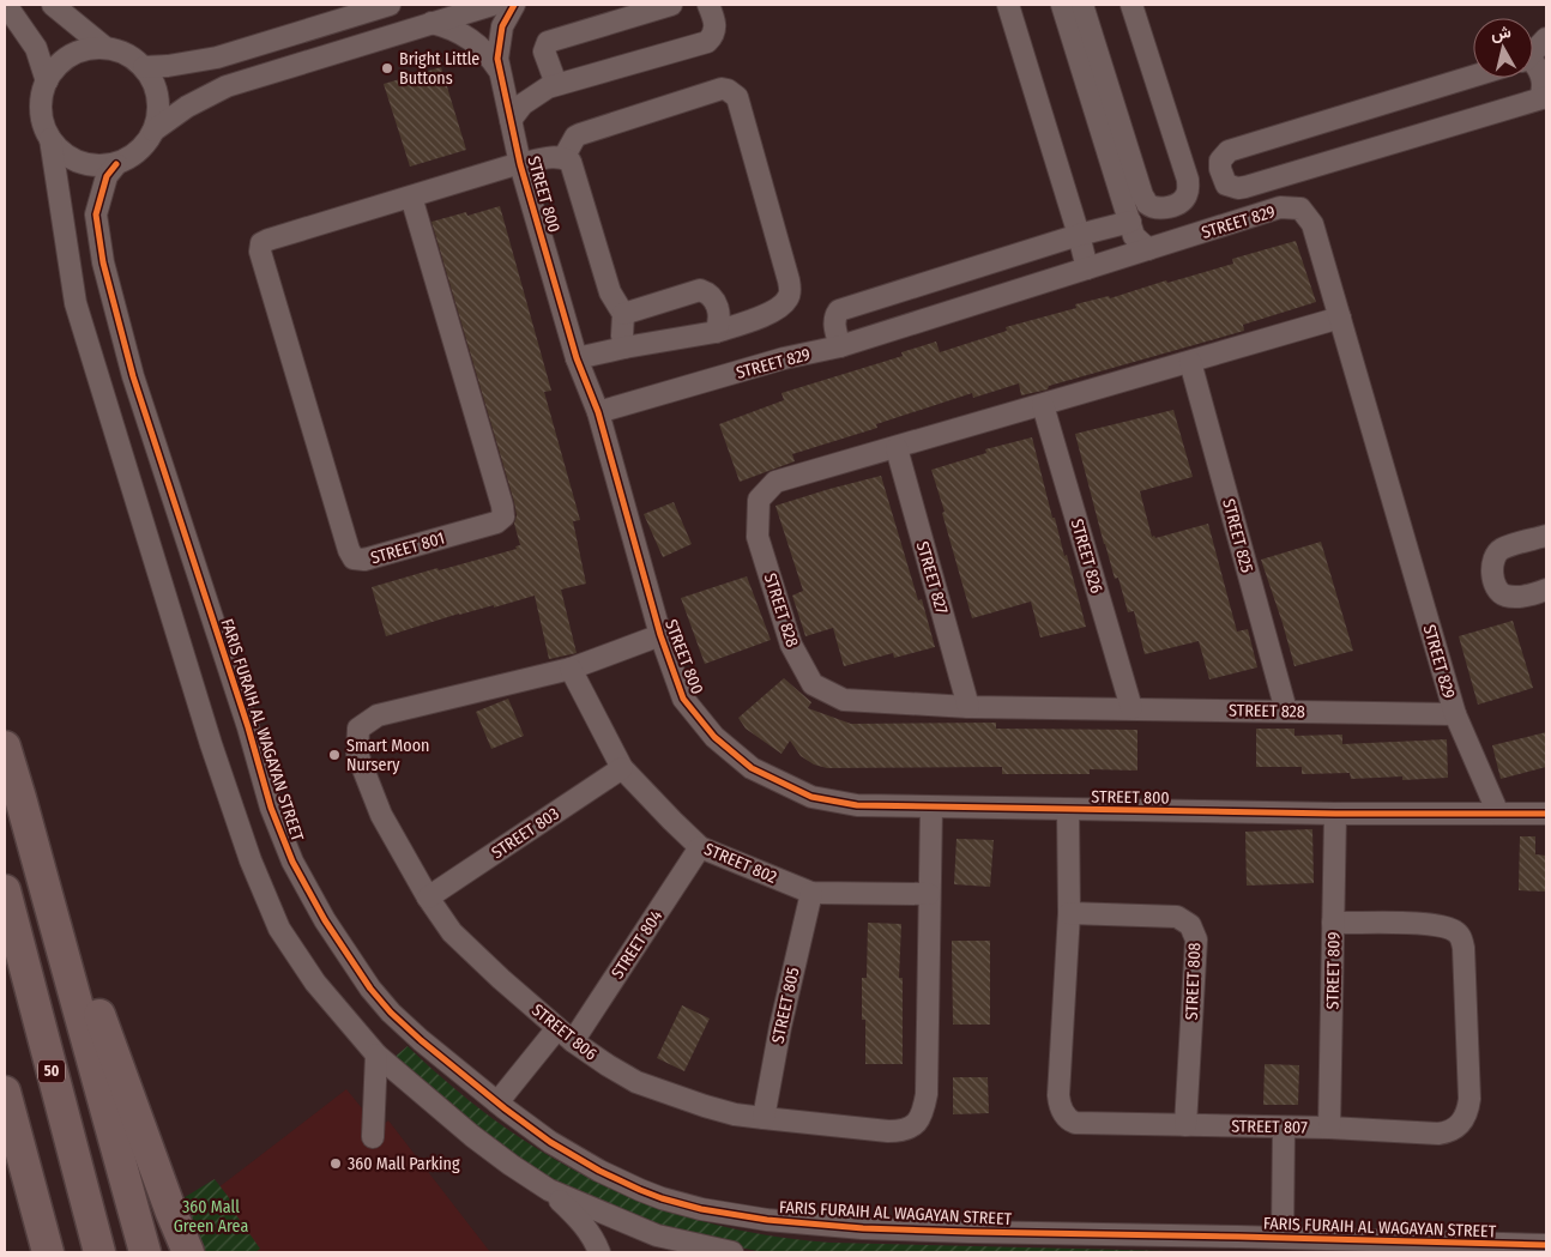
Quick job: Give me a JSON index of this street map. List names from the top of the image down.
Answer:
{
  "streets": {
    "highway": ["50"],
    "street": [
      "STREET 800",
      "STREET 829",
      "STREET 825",
      "STREET 801",
      "STREET 826",
      "STREET 827",
      "STREET 828",
      "FARIS FURAIH AL WAGAYAN STREET",
      "STREET 803",
      "STREET 802",
      "STREET 804",
      "STREET 809",
      "STREET 808",
      "STREET 805",
      "STREET 806",
      "STREET 807"
    ]
  },
  "crossings": [
    ["STREET 800", "STREET 829"],
    ["STREET 800", "STREET 801"],
    ["STREET 800", "STREET 809"],
    ["STREET 800", "STREET 806"],
    ["STREET 800", "STREET 807"],
    ["STREET 829", "STREET 828"],
    ["STREET 825", "STREET 828"],
    ["STREET 826", "STREET 828"],
    ["STREET 827", "STREET 828"],
    ["FARIS FURAIH AL WAGAYAN STREET", "STREET 804"],
    ["STREET 803", "STREET 802"],
    ["STREET 803", "STREET 806"],
    ["STREET 802", "STREET 804"],
    ["STREET 802", "STREET 805"],
    ["STREET 802", "STREET 806"],
    ["STREET 804", "STREET 806"],
    ["STREET 809", "STREET 807"],
    ["STREET 808", "STREET 807"],
    ["STREET 805", "STREET 806"]
  ],
  "parks": ["360 Mall Green Area"],
  "places": ["Bright Little Buttons", "Smart Moon Nursery", "360 Mall Parking"],
  "north": "top"
}
